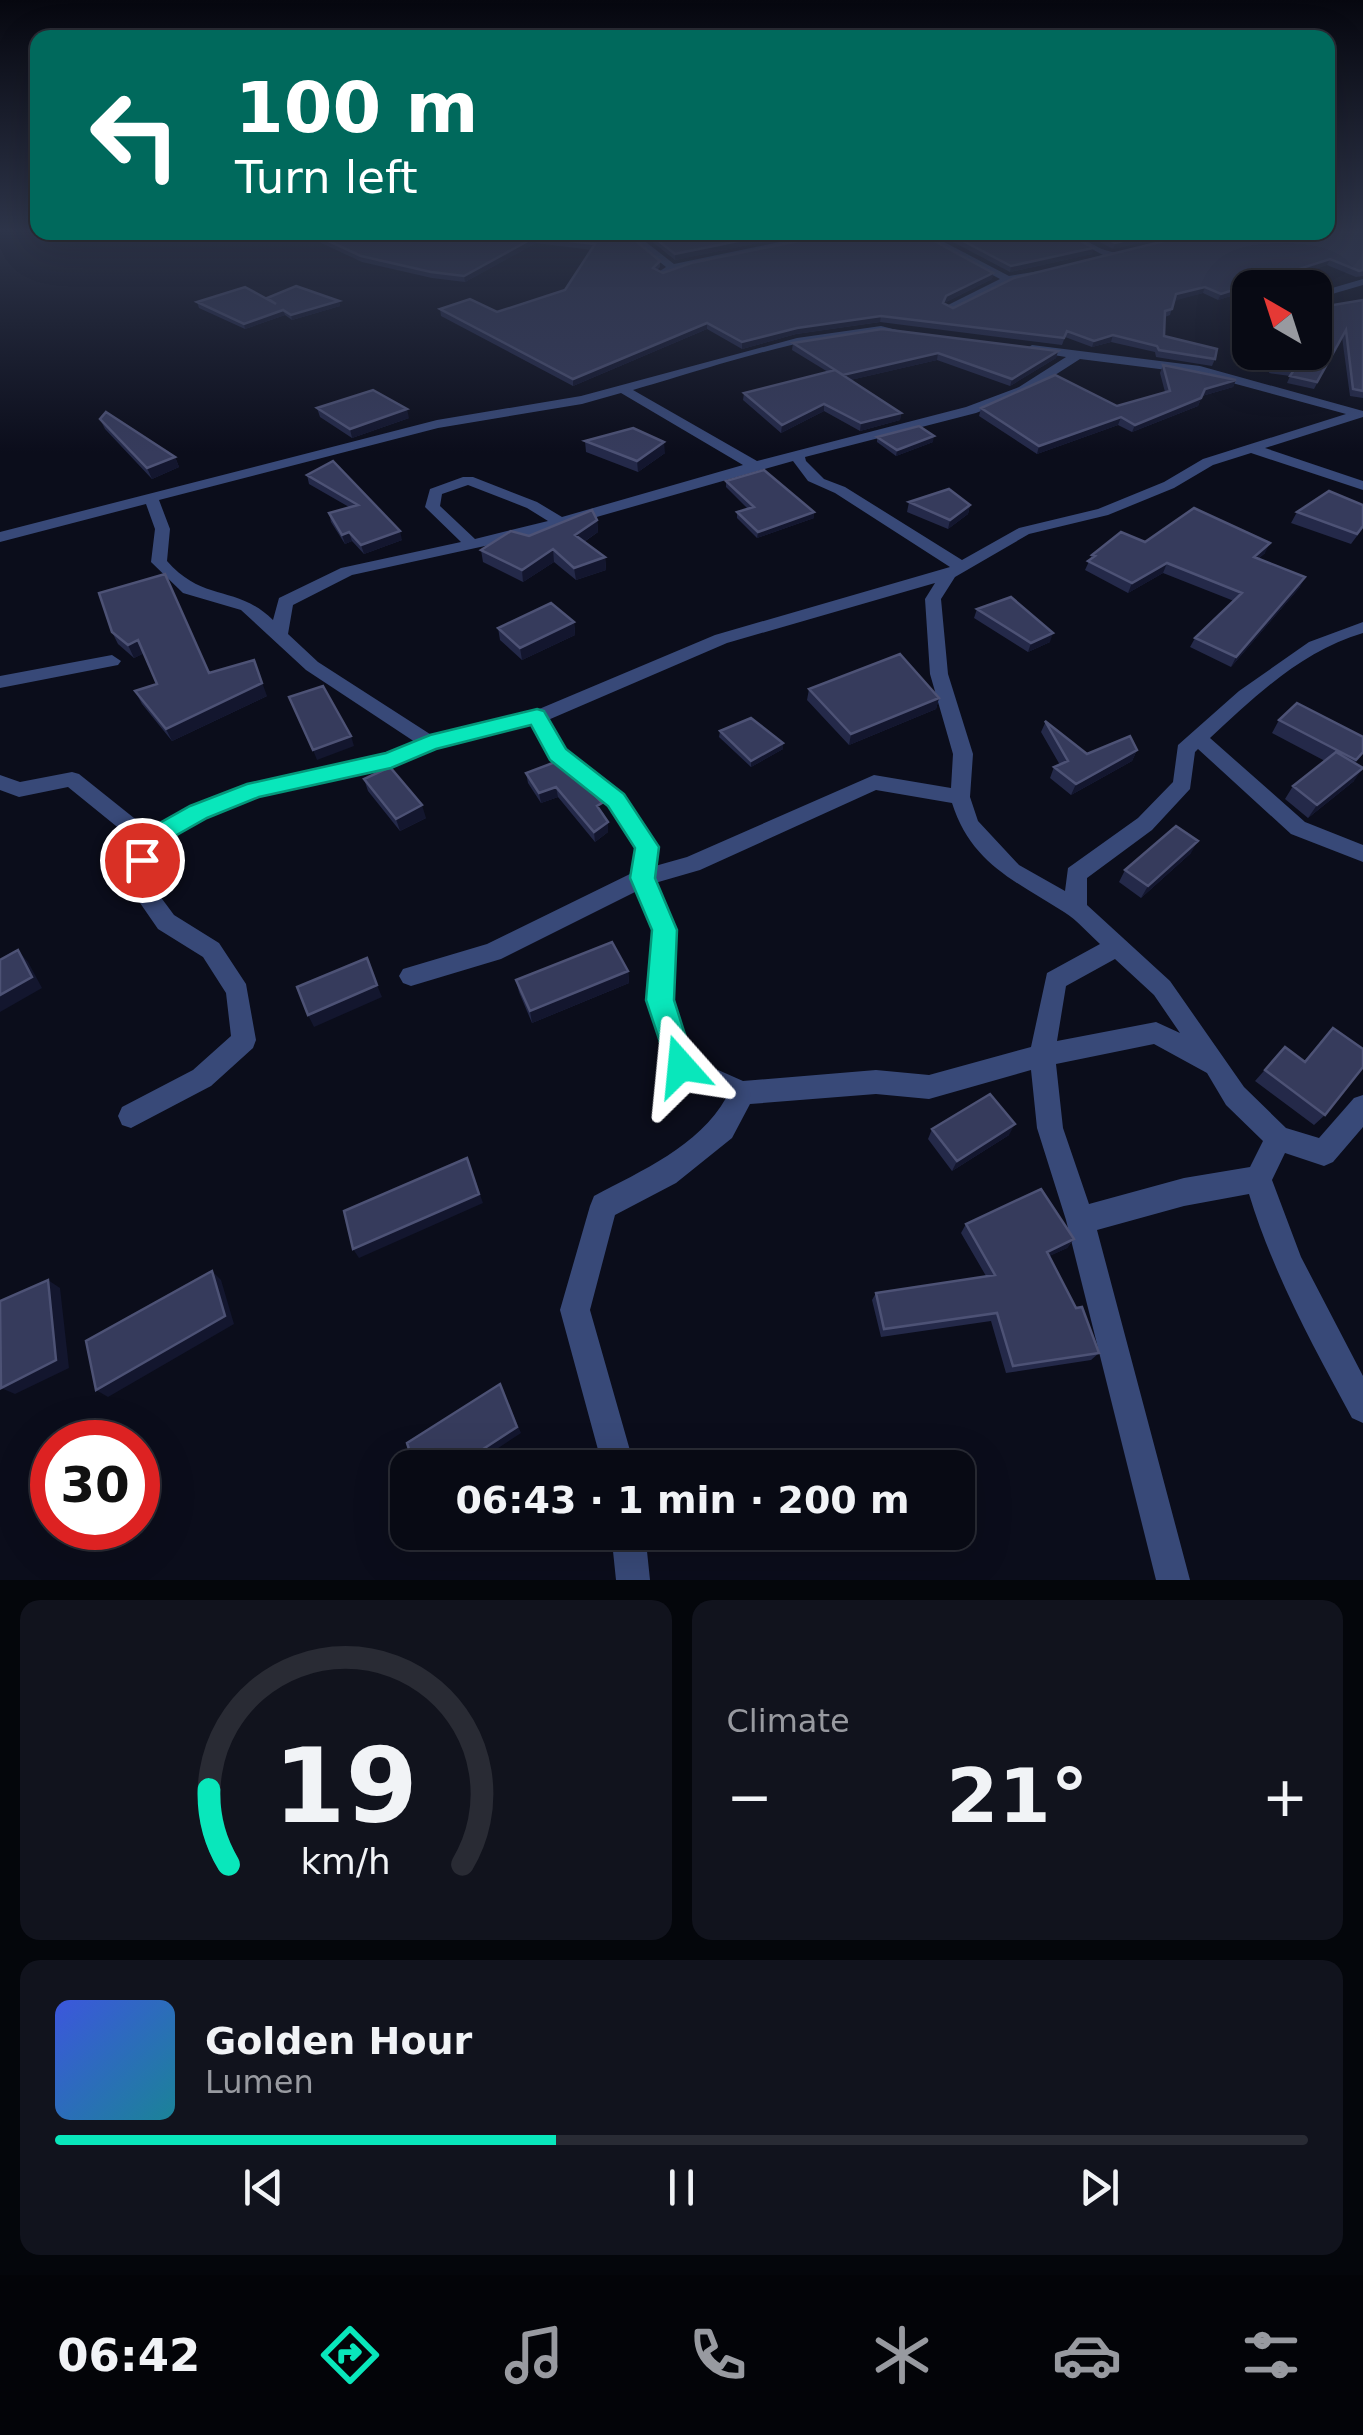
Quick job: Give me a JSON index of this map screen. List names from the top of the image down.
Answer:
{
  "north": "top left",
  "page": {
    "turn": ["100 m", "Turn left"],
    "limit": "30",
    "trip": "06:43 · 1 min · 200 m",
    "tile": "Climate",
    "heat": ["−", "21°", "+"],
    "song": ["Golden Hour", "Lumen"],
    "tabs": "06:42",
    "gauge": ["19", "km/h"]
  }
}
